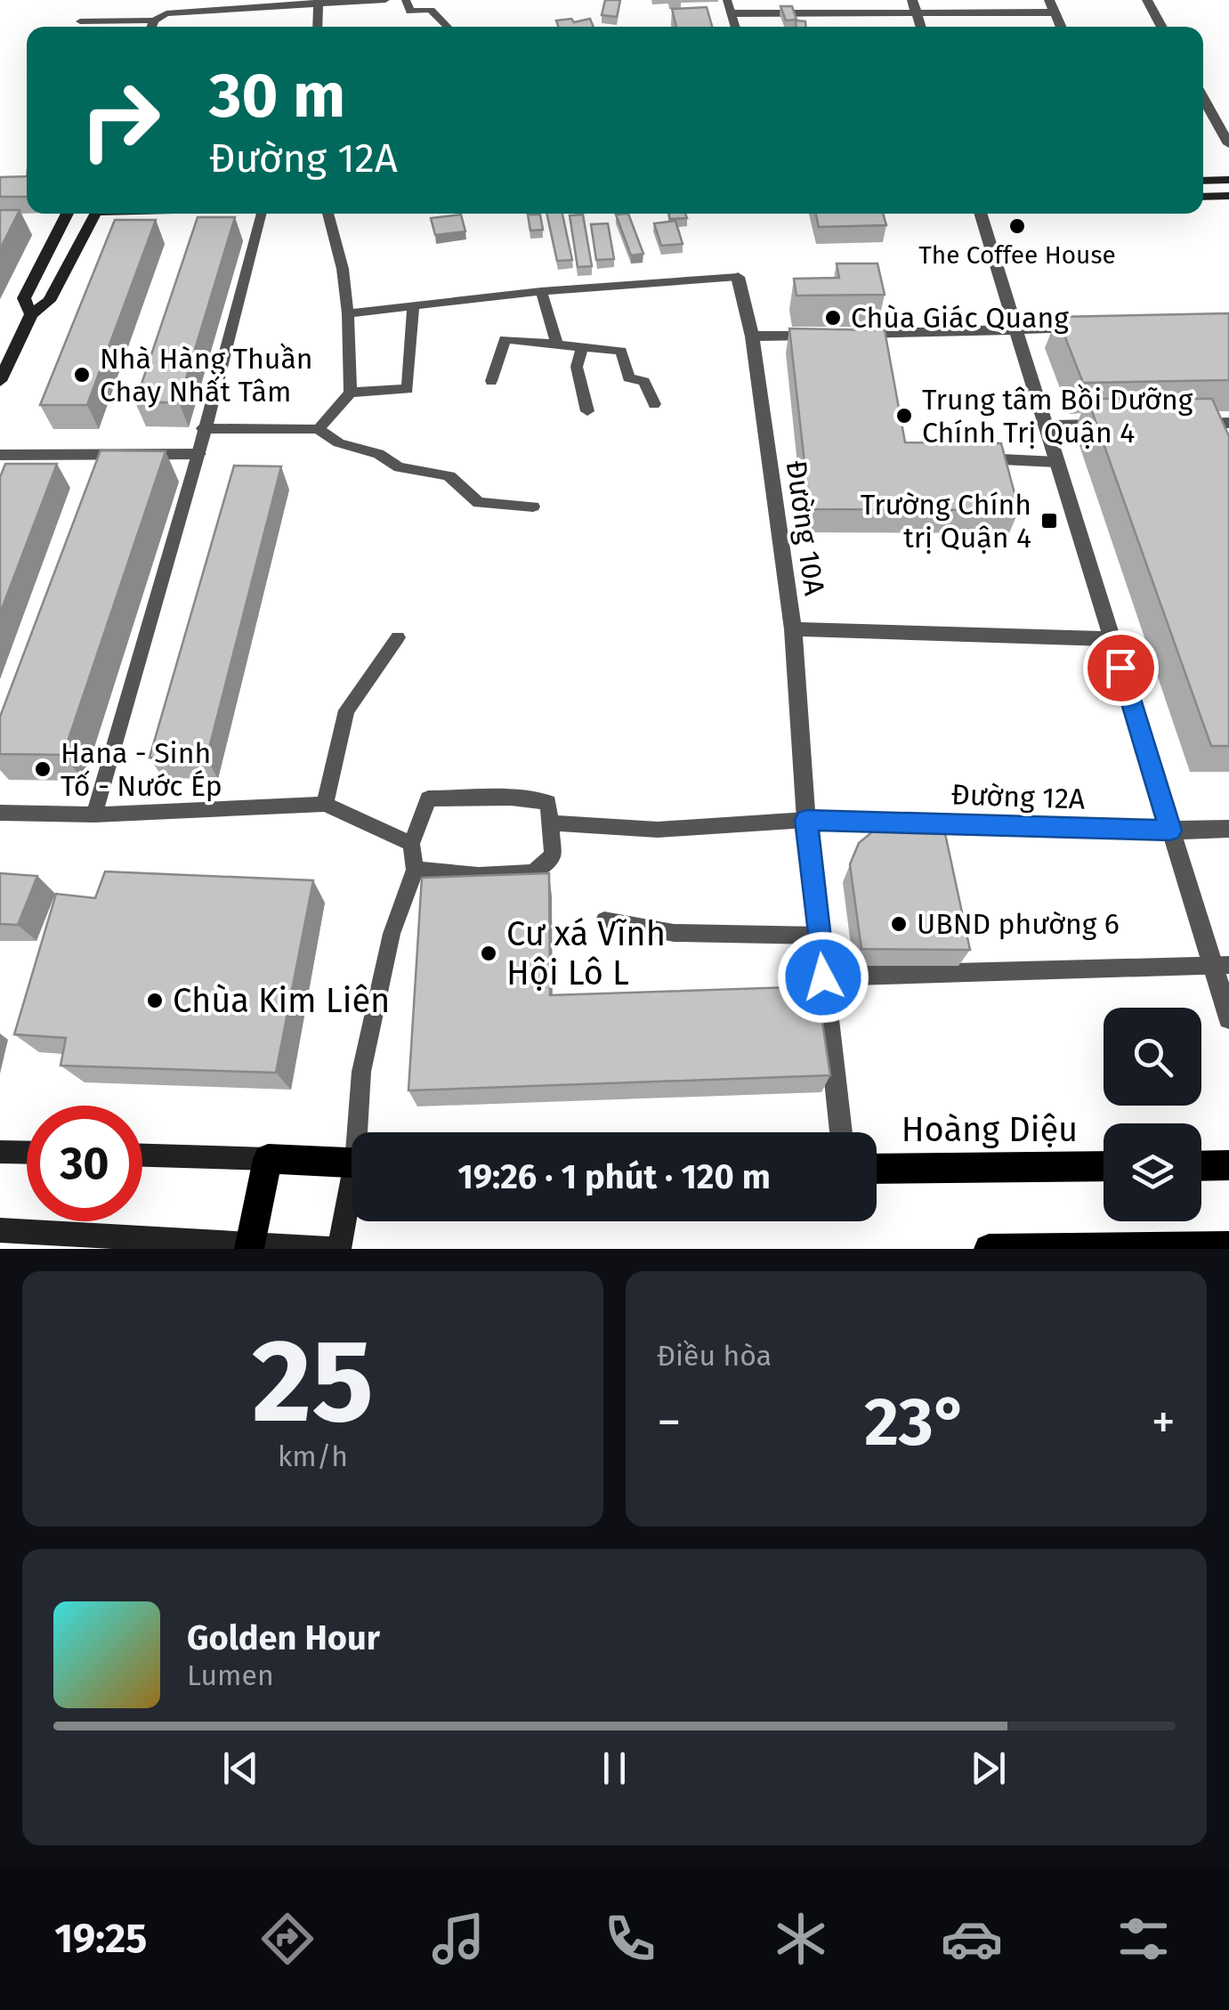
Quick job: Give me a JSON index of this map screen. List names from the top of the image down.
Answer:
{
  "streets": {
    "main road": ["Hoàng Diệu"],
    "street": ["Đường 10A", "Đường 12A"]
  },
  "places": {
    "other": [
      "The Coffee House",
      "Chùa Giác Quang",
      "Nhà Hàng Thuần Chay Nhất Tâm",
      "Trung tâm Bồi Dưỡng Chính Trị Quận 4",
      "Hana - Sinh Tố - Nước Ép",
      "UBND phường 6",
      "Cư xá Vĩnh Hội Lô L",
      "Chùa Kim Liên"
    ],
    "transit": ["Trường Chính trị Quận 4"]
  },
  "page": {
    "turn": ["30 m", "Đường 12A"],
    "limit": "30",
    "trip": "19:26 · 1 phút · 120 m",
    "tile": [
      ["25", "km/h"],
      "Điều hòa"
    ],
    "heat": ["−", "23°", "+"],
    "song": ["Golden Hour", "Lumen"],
    "tabs": "19:25"
  }
}
